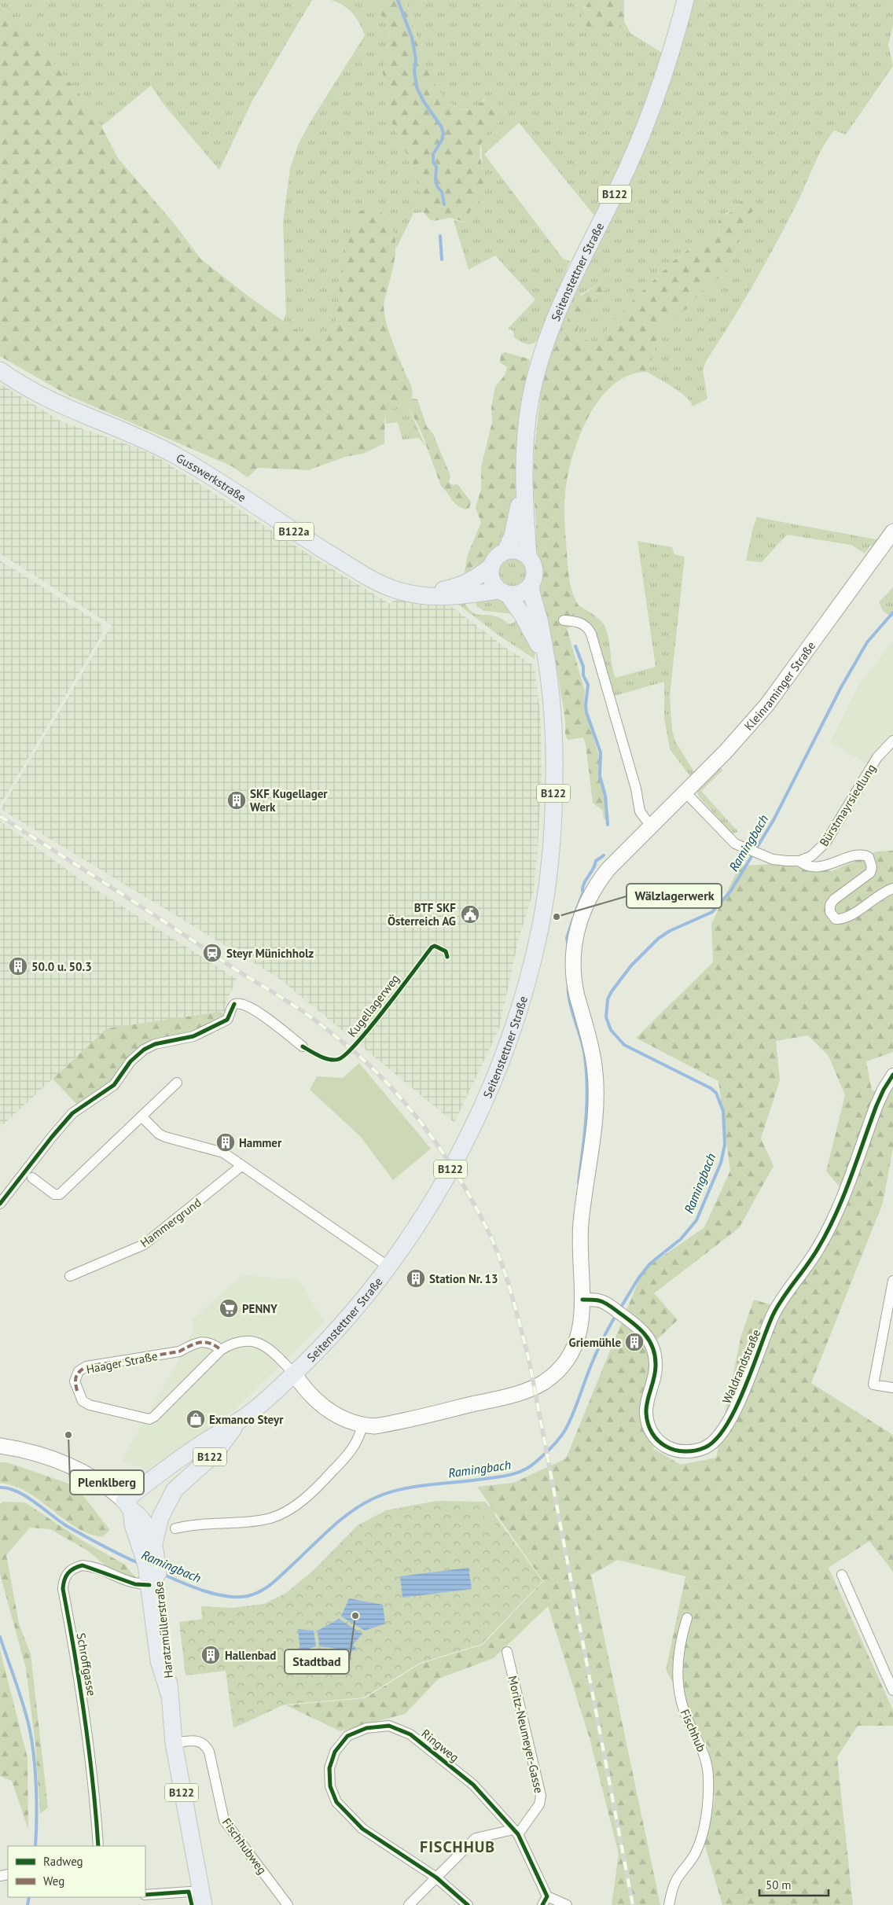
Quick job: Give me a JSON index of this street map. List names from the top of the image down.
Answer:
{
  "streets": {
    "main road": [
      "B122",
      "Seitenstettner Straße",
      "Gusswerkstraße",
      "B122a",
      "Kleinraminger Straße",
      "Haratzmüllerstraße"
    ],
    "street": [
      "Bürstmayrsiedlung",
      "Hammergrund",
      "Haager Straße",
      "Waldrandstraße",
      "Schroffgasse",
      "Fischhub",
      "Moritz-Neumeyer-Gasse",
      "Ringweg",
      "Fischhubweg"
    ],
    "cycle path": ["Kugellagerweg"]
  },
  "crossings": [
    ["B122", "Seitenstettner Straße"],
    ["B122", "Gusswerkstraße"],
    ["Seitenstettner Straße", "Gusswerkstraße"],
    ["Seitenstettner Straße", "Haager Straße"],
    ["Seitenstettner Straße", "Haratzmüllerstraße"],
    ["Kleinraminger Straße", "Waldrandstraße"],
    ["Haratzmüllerstraße", "Schroffgasse"],
    ["Haratzmüllerstraße", "Fischhubweg"],
    ["Moritz-Neumeyer-Gasse", "Ringweg"]
  ],
  "districts": ["FISCHHUB"],
  "water": ["Ramingbach"],
  "places": {
    "building": [
      "SKF Kugellager Werk",
      "50.0 u. 50.3",
      "Hammer",
      "Station Nr. 13",
      "Griemühle",
      "Hallenbad"
    ],
    "public building": ["BTF SKF Österreich AG"],
    "other": ["Wälzlagerwerk", "Plenklberg", "Stadtbad"],
    "station": ["Steyr Münichholz"],
    "supermarket": ["PENNY"],
    "shop": ["Exmanco Steyr"]
  },
  "legend": ["Radweg", "Weg"],
  "scale_bar": "50 m"
}
